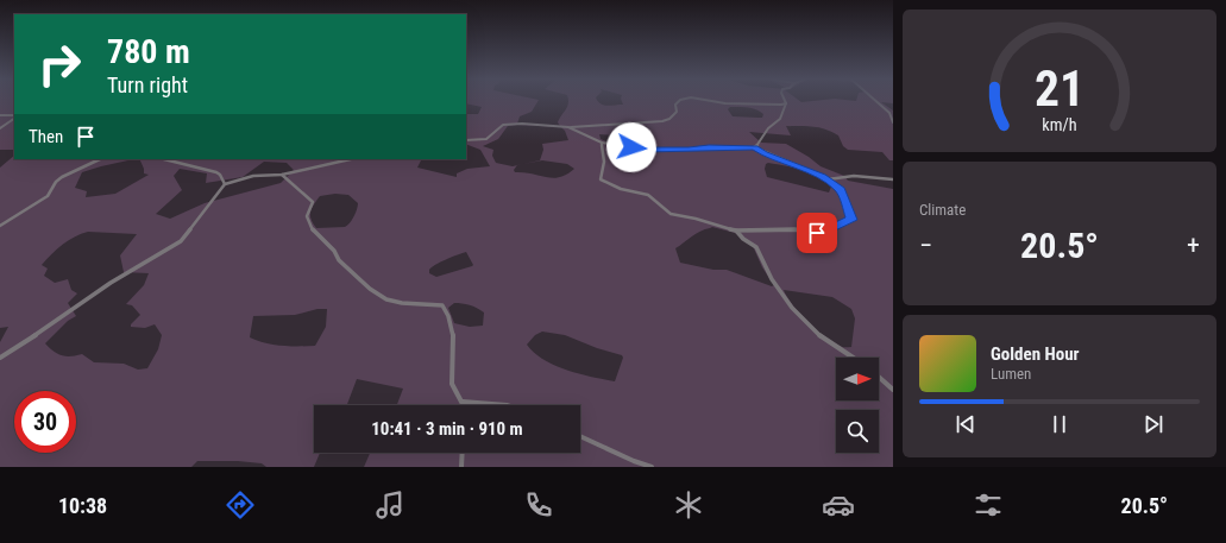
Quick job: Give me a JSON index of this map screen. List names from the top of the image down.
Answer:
{
  "north": "right",
  "page": {
    "turn": ["780 m", "Turn right"],
    "then": "Then",
    "tile": "Climate",
    "heat": ["−", "20.5°", "+"],
    "song": ["Golden Hour", "Lumen"],
    "limit": "30",
    "trip": "10:41 · 3 min · 910 m",
    "tabs": ["10:38", "20.5°"],
    "gauge": ["21", "km/h"]
  }
}
